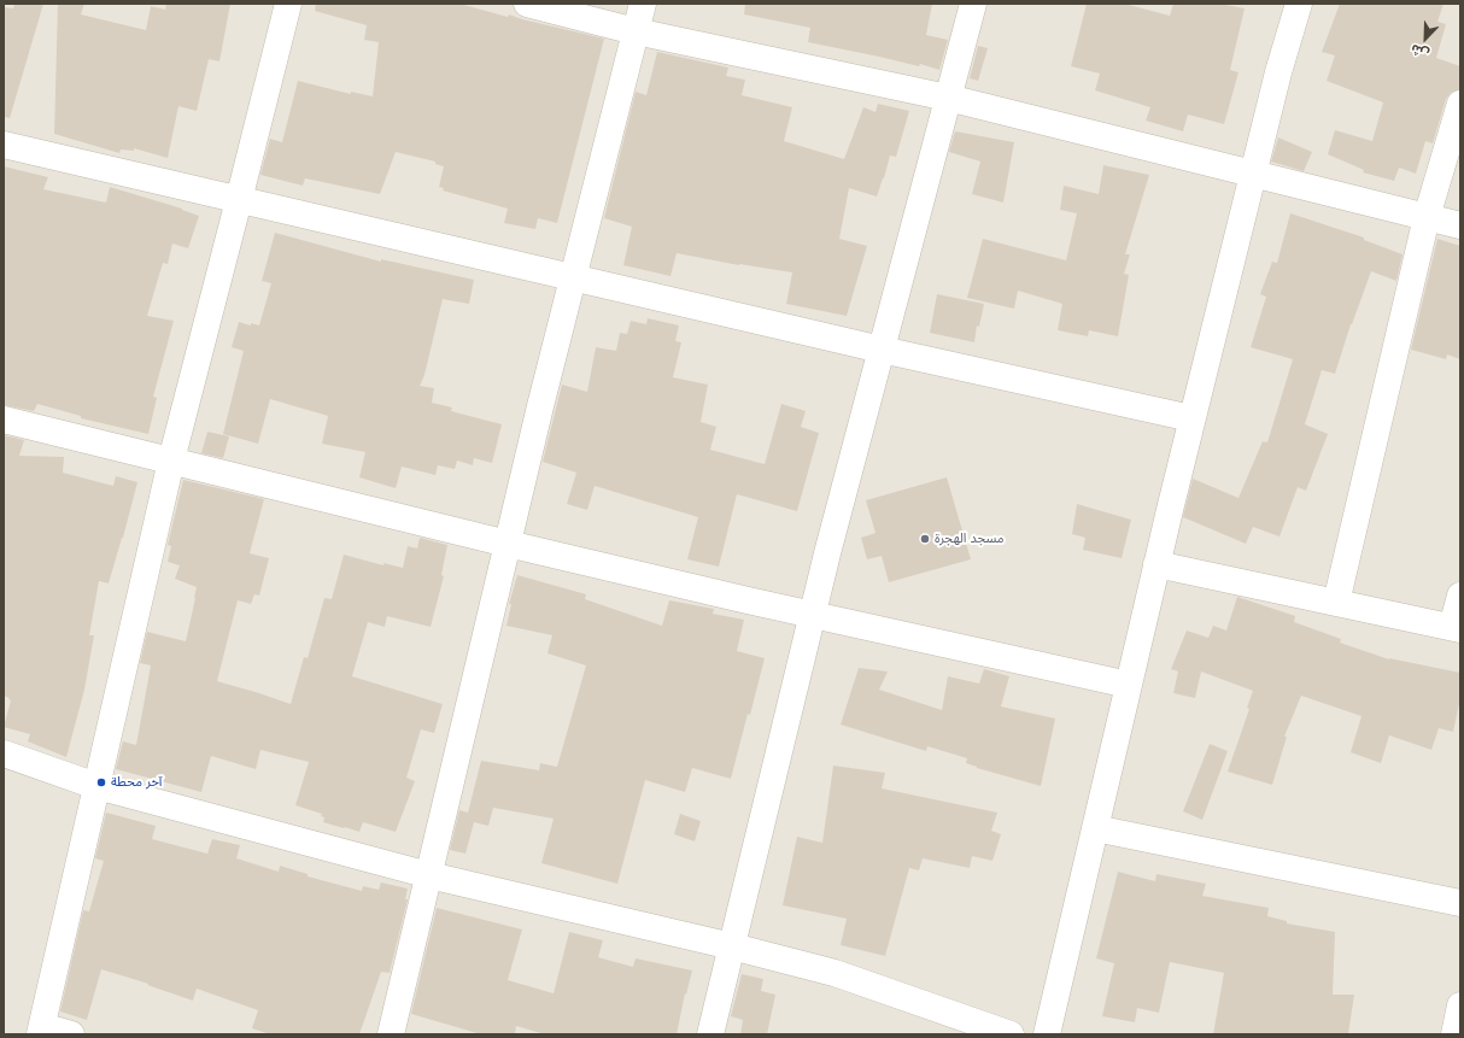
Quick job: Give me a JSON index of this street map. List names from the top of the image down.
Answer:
{
  "places": ["مسجد الهجرة", "آخر محطة"],
  "north": "bottom left"
}
